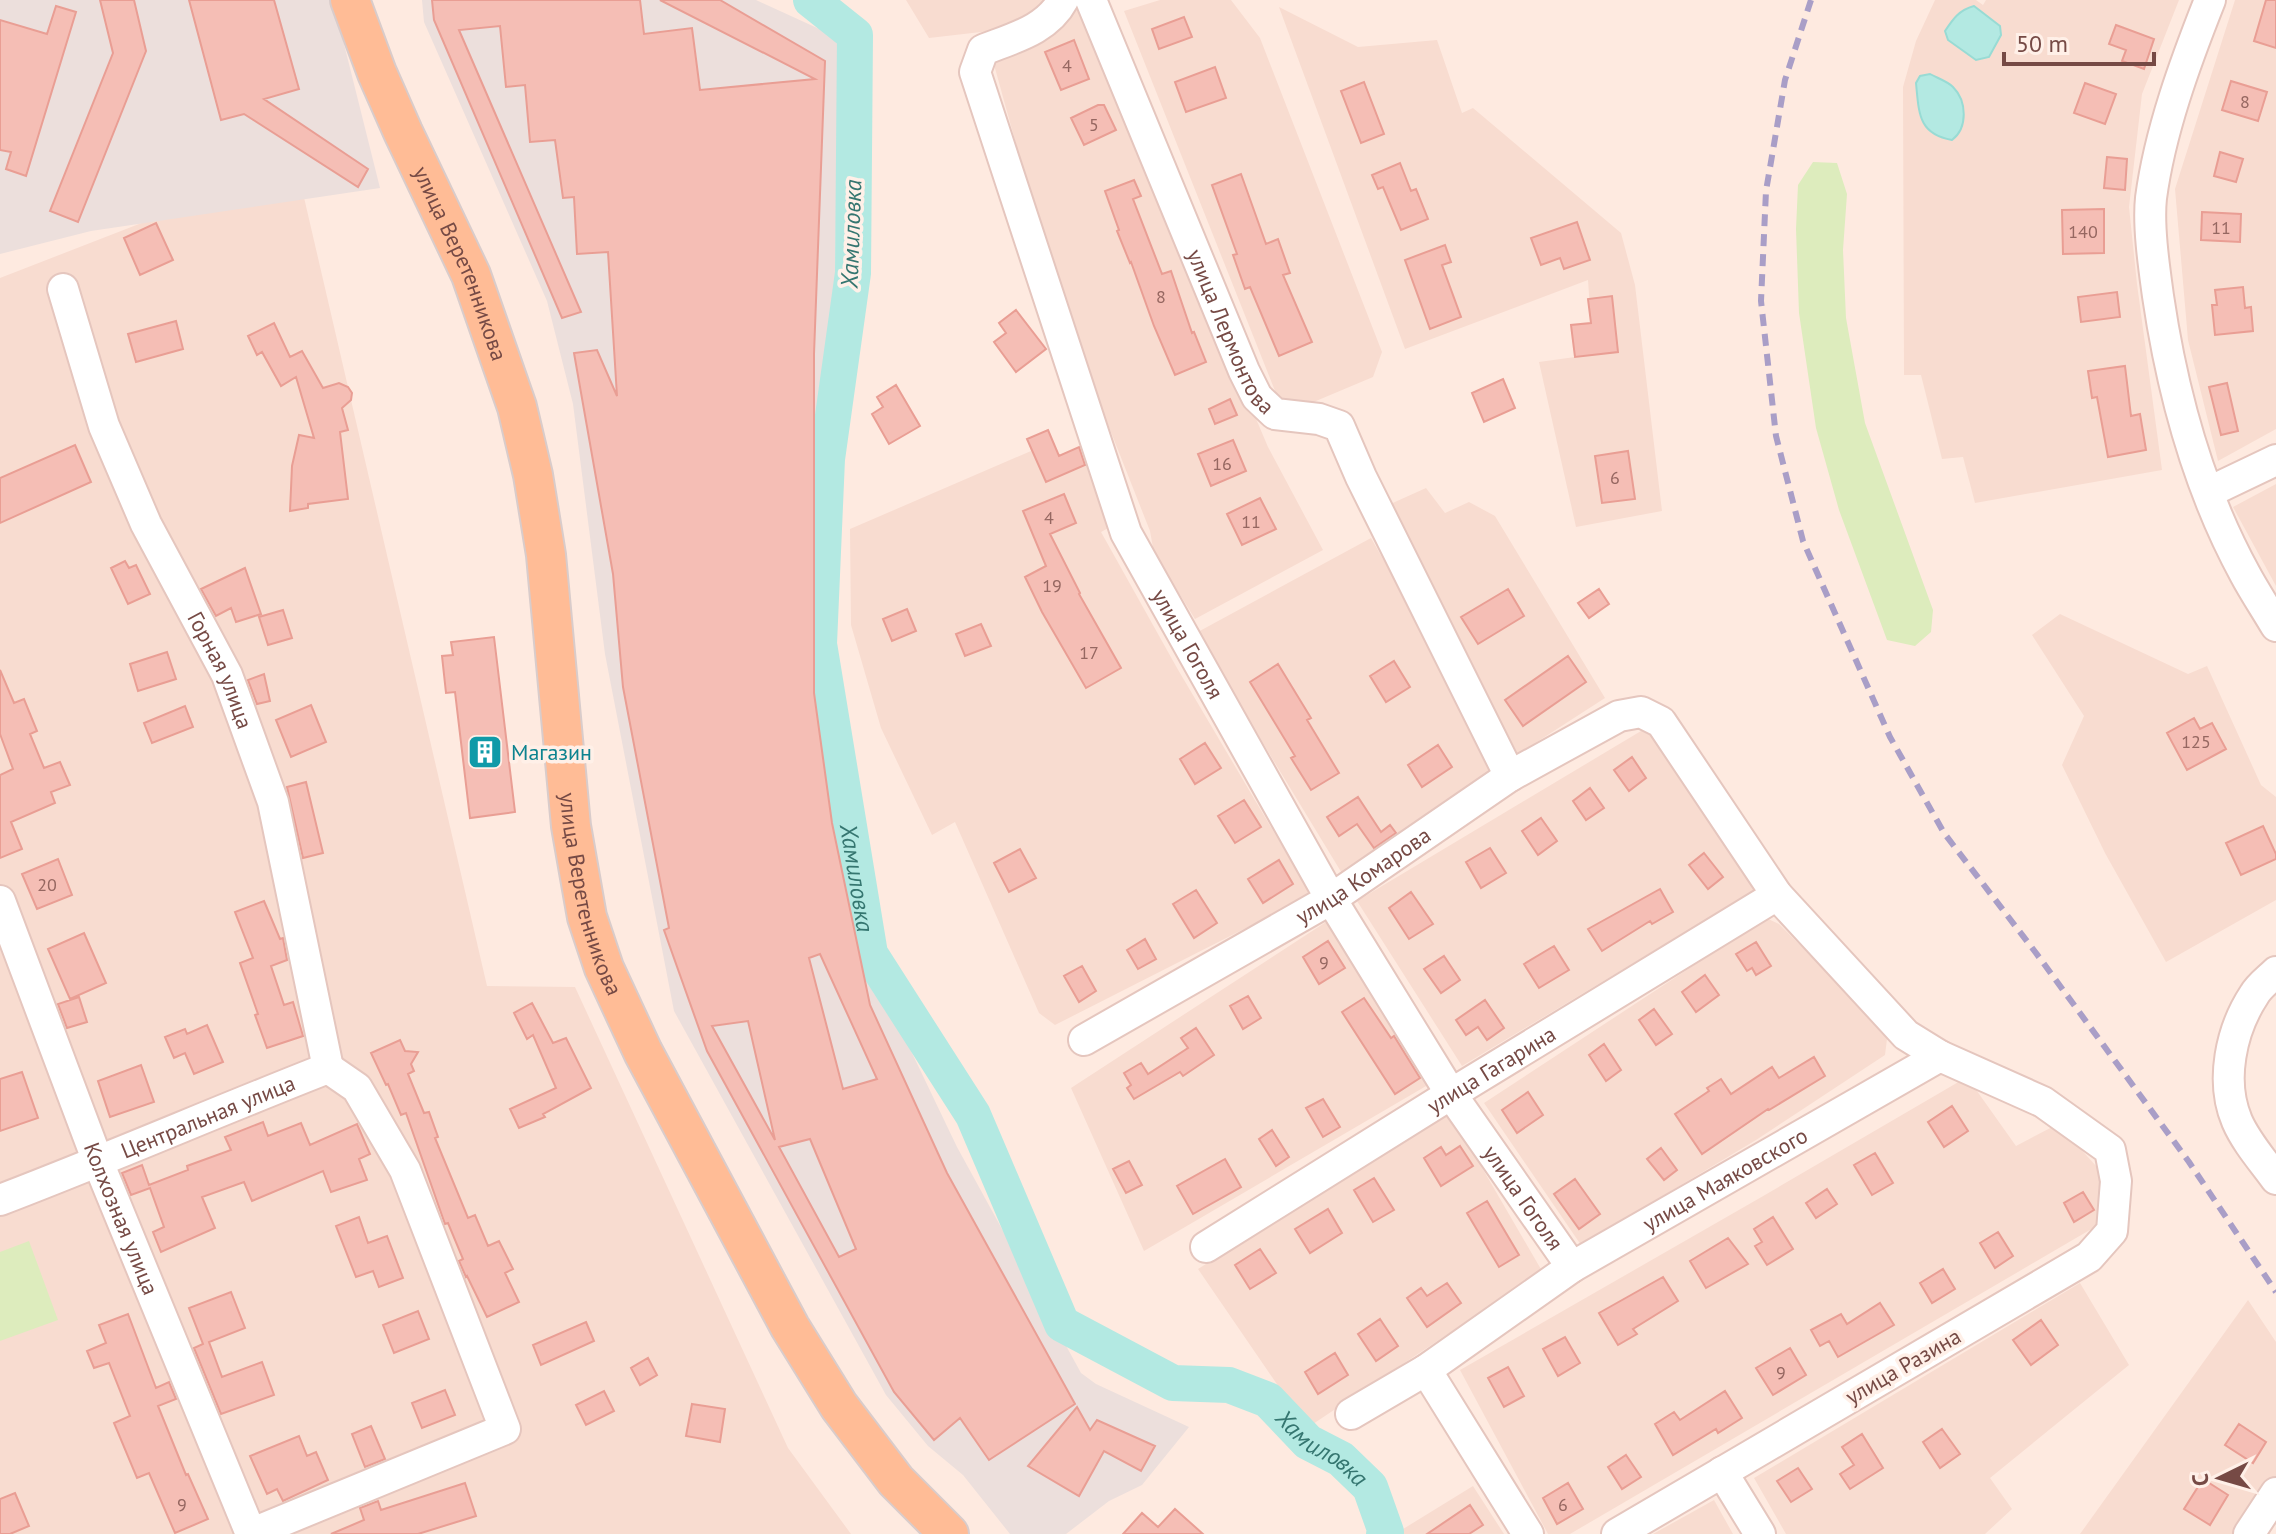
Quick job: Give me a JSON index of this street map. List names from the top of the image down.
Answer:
{
  "streets": {
    "main road": ["улица Веретенникова"],
    "street": [
      "улица Лермонтова",
      "улица Гоголя",
      "Горная улица",
      "улица Комарова",
      "улица Гагарина",
      "Центральная улица",
      "улица Маяковского",
      "Колхозная улица",
      "улица Разина"
    ]
  },
  "crossings": [
    ["улица Лермонтова", "улица Комарова"],
    ["улица Гоголя", "улица Комарова"],
    ["улица Гоголя", "улица Гагарина"],
    ["улица Гоголя", "улица Маяковского"],
    ["Горная улица", "Центральная улица"],
    ["улица Комарова", "улица Гагарина"],
    ["Центральная улица", "Колхозная улица"],
    ["улица Маяковского", "улица Разина"]
  ],
  "water": ["Хамиловка"],
  "places": {
    "building": ["Магазин"]
  },
  "house_numbers": [
    "4",
    "8",
    "5",
    "11",
    "140",
    "8",
    "16",
    "6",
    "4",
    "11",
    "19",
    "17",
    "125",
    "20",
    "9",
    "9",
    "9",
    "6"
  ],
  "scale_bar": "50 m",
  "north": "left"
}
